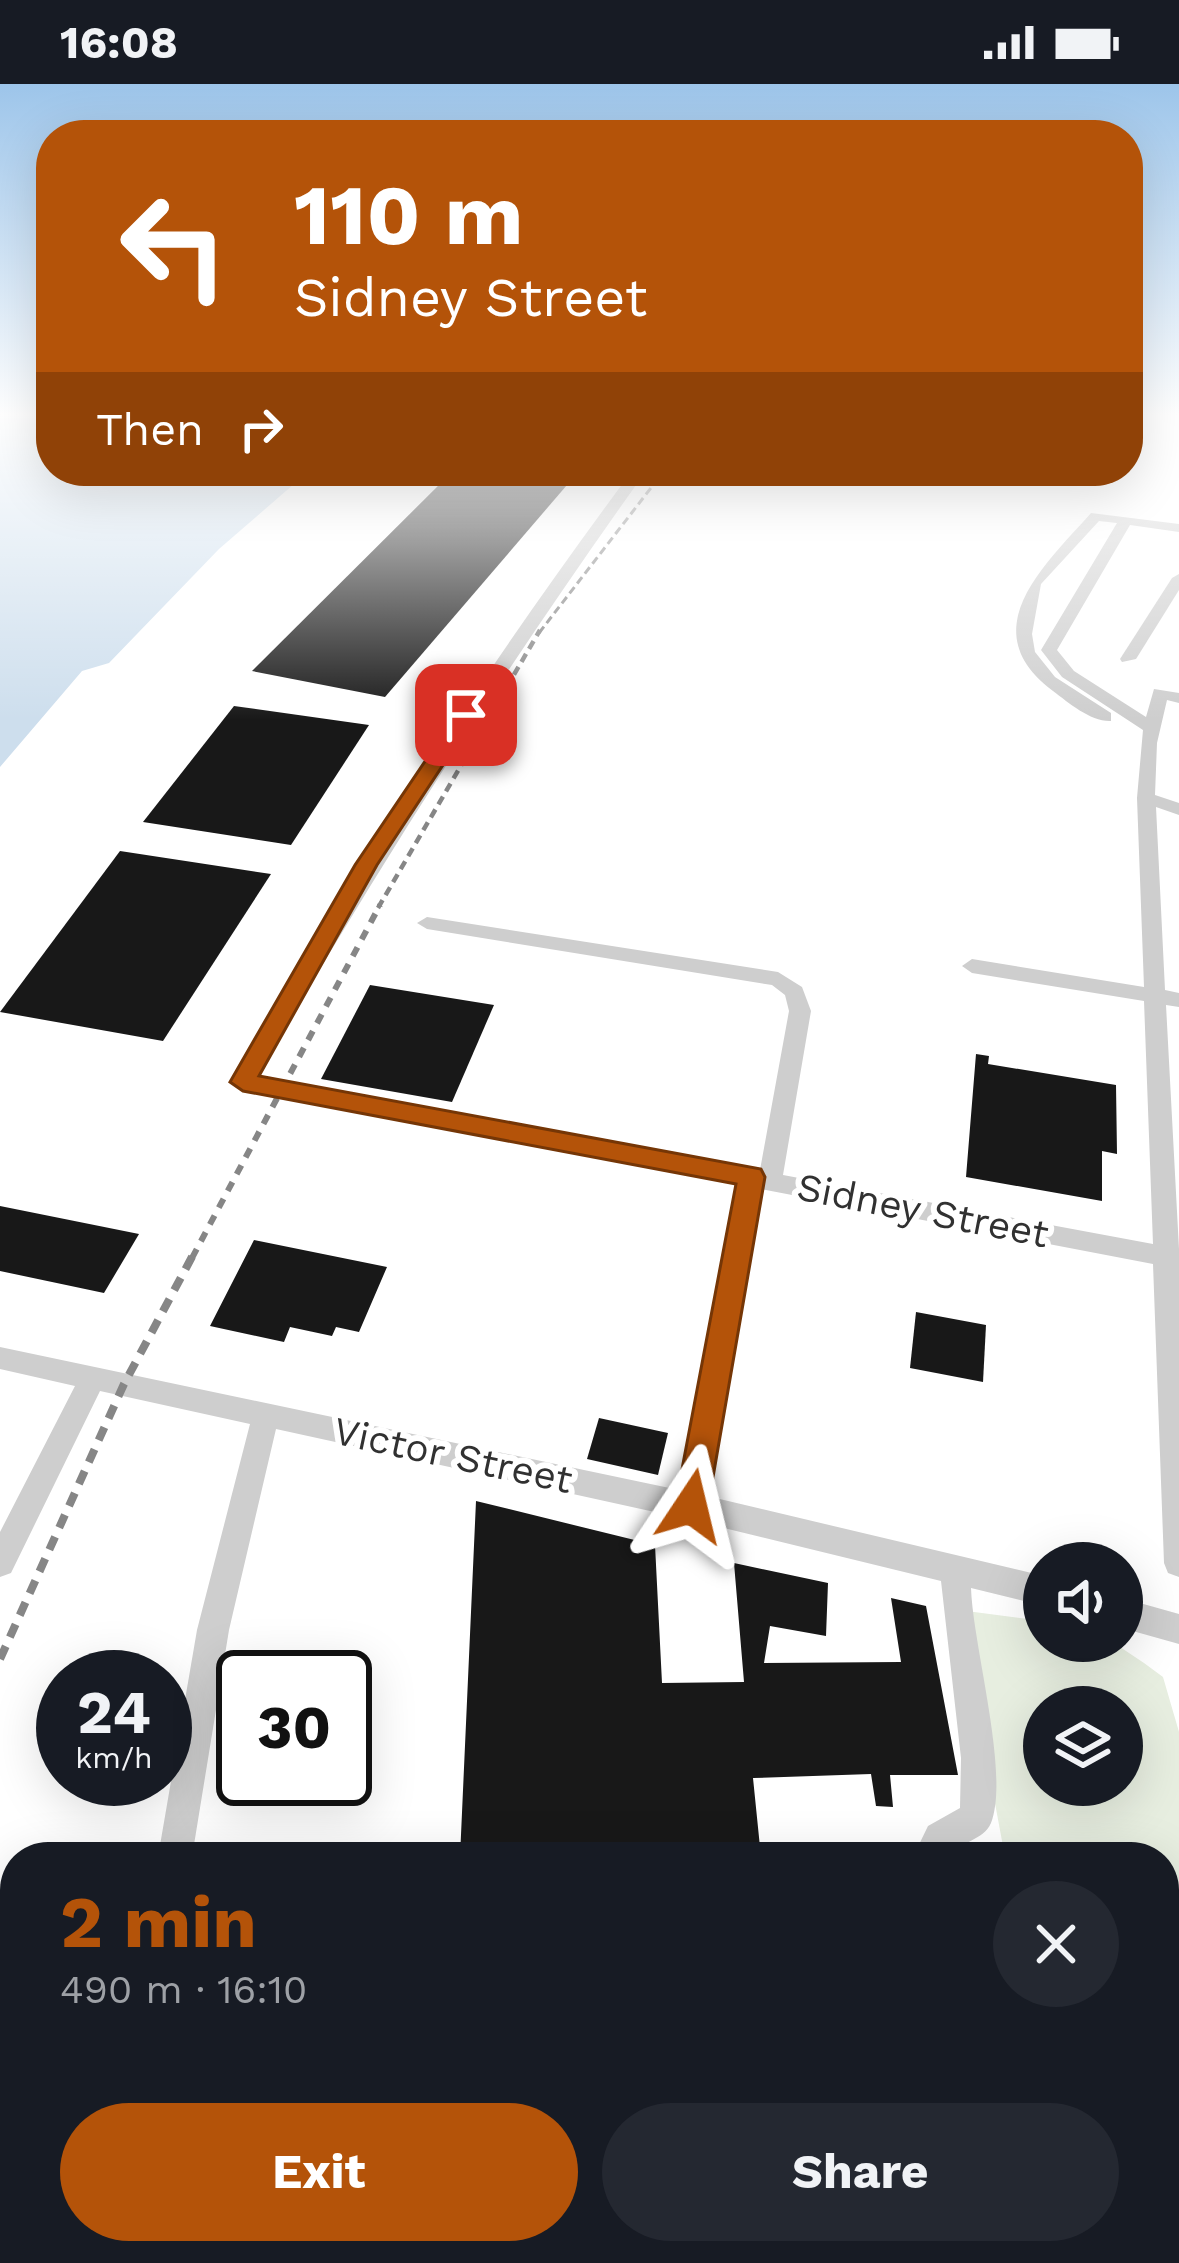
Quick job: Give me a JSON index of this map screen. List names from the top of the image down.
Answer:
{
  "streets": {
    "street": ["Sidney Street", "Victor Street"]
  },
  "page": {
    "status": "16:08",
    "turn": ["110 m", "Sidney Street"],
    "then": "Then",
    "speed": "24 km/h",
    "limit": "30",
    "heading": ["2 min", "490 m · 16:10"],
    "buttons": ["Exit", "Share"]
  }
}
